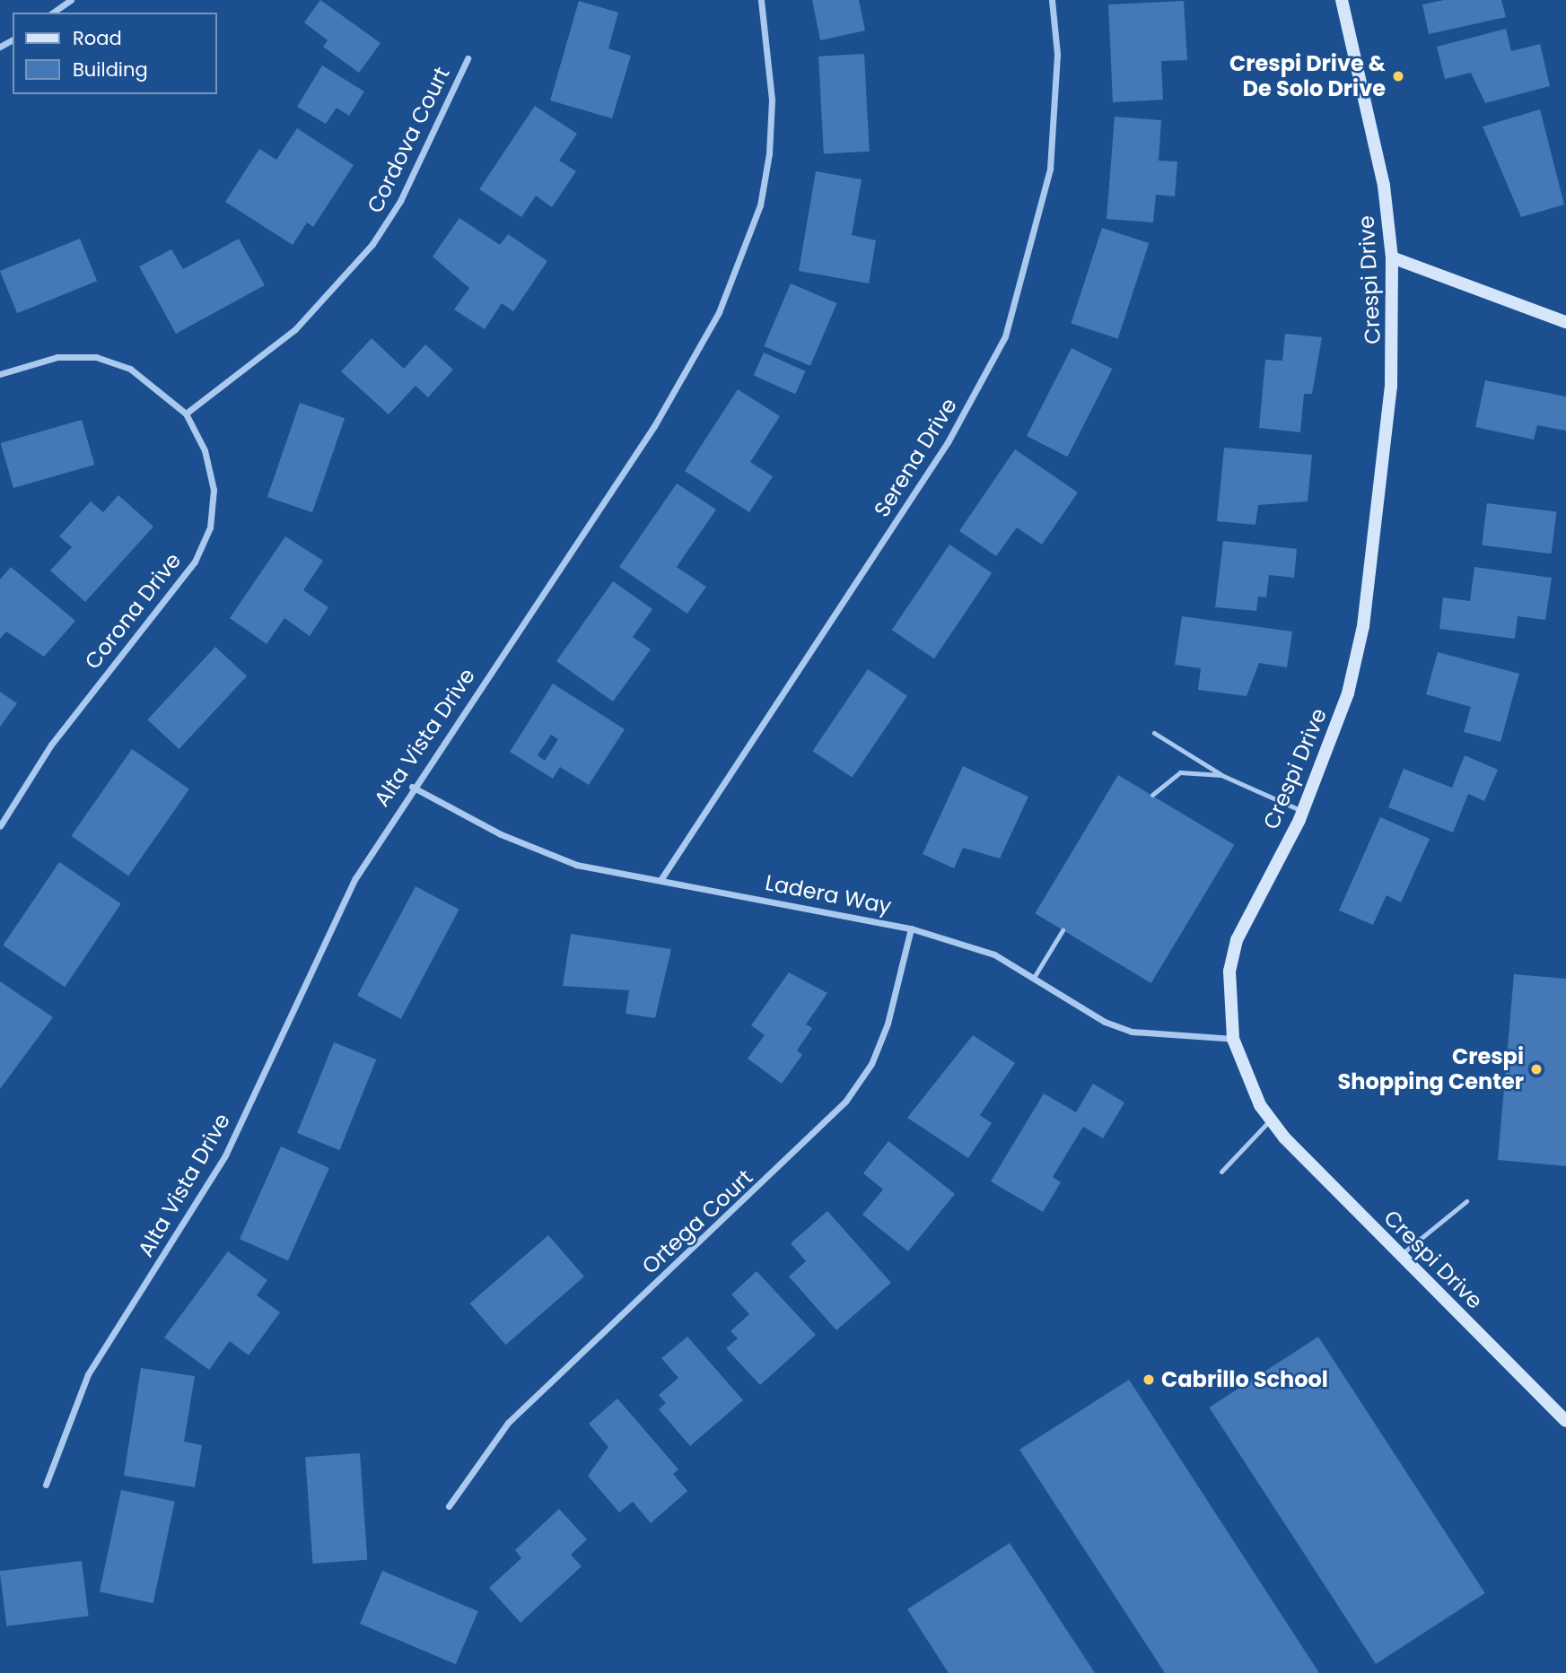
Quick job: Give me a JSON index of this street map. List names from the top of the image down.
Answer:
{
  "streets": {
    "street": [
      "Cordova Court",
      "Crespi Drive",
      "Serena Drive",
      "Corona Drive",
      "Alta Vista Drive",
      "Ladera Way",
      "Ortega Court"
    ]
  },
  "crossings": [
    ["Cordova Court", "Corona Drive"],
    ["Crespi Drive", "Ladera Way"],
    ["Serena Drive", "Ladera Way"],
    ["Alta Vista Drive", "Ladera Way"],
    ["Ladera Way", "Ortega Court"]
  ],
  "places": ["Crespi Drive & De Solo Drive", "Crespi Shopping Center", "Cabrillo School"],
  "legend": ["Road", "Building"]
}
